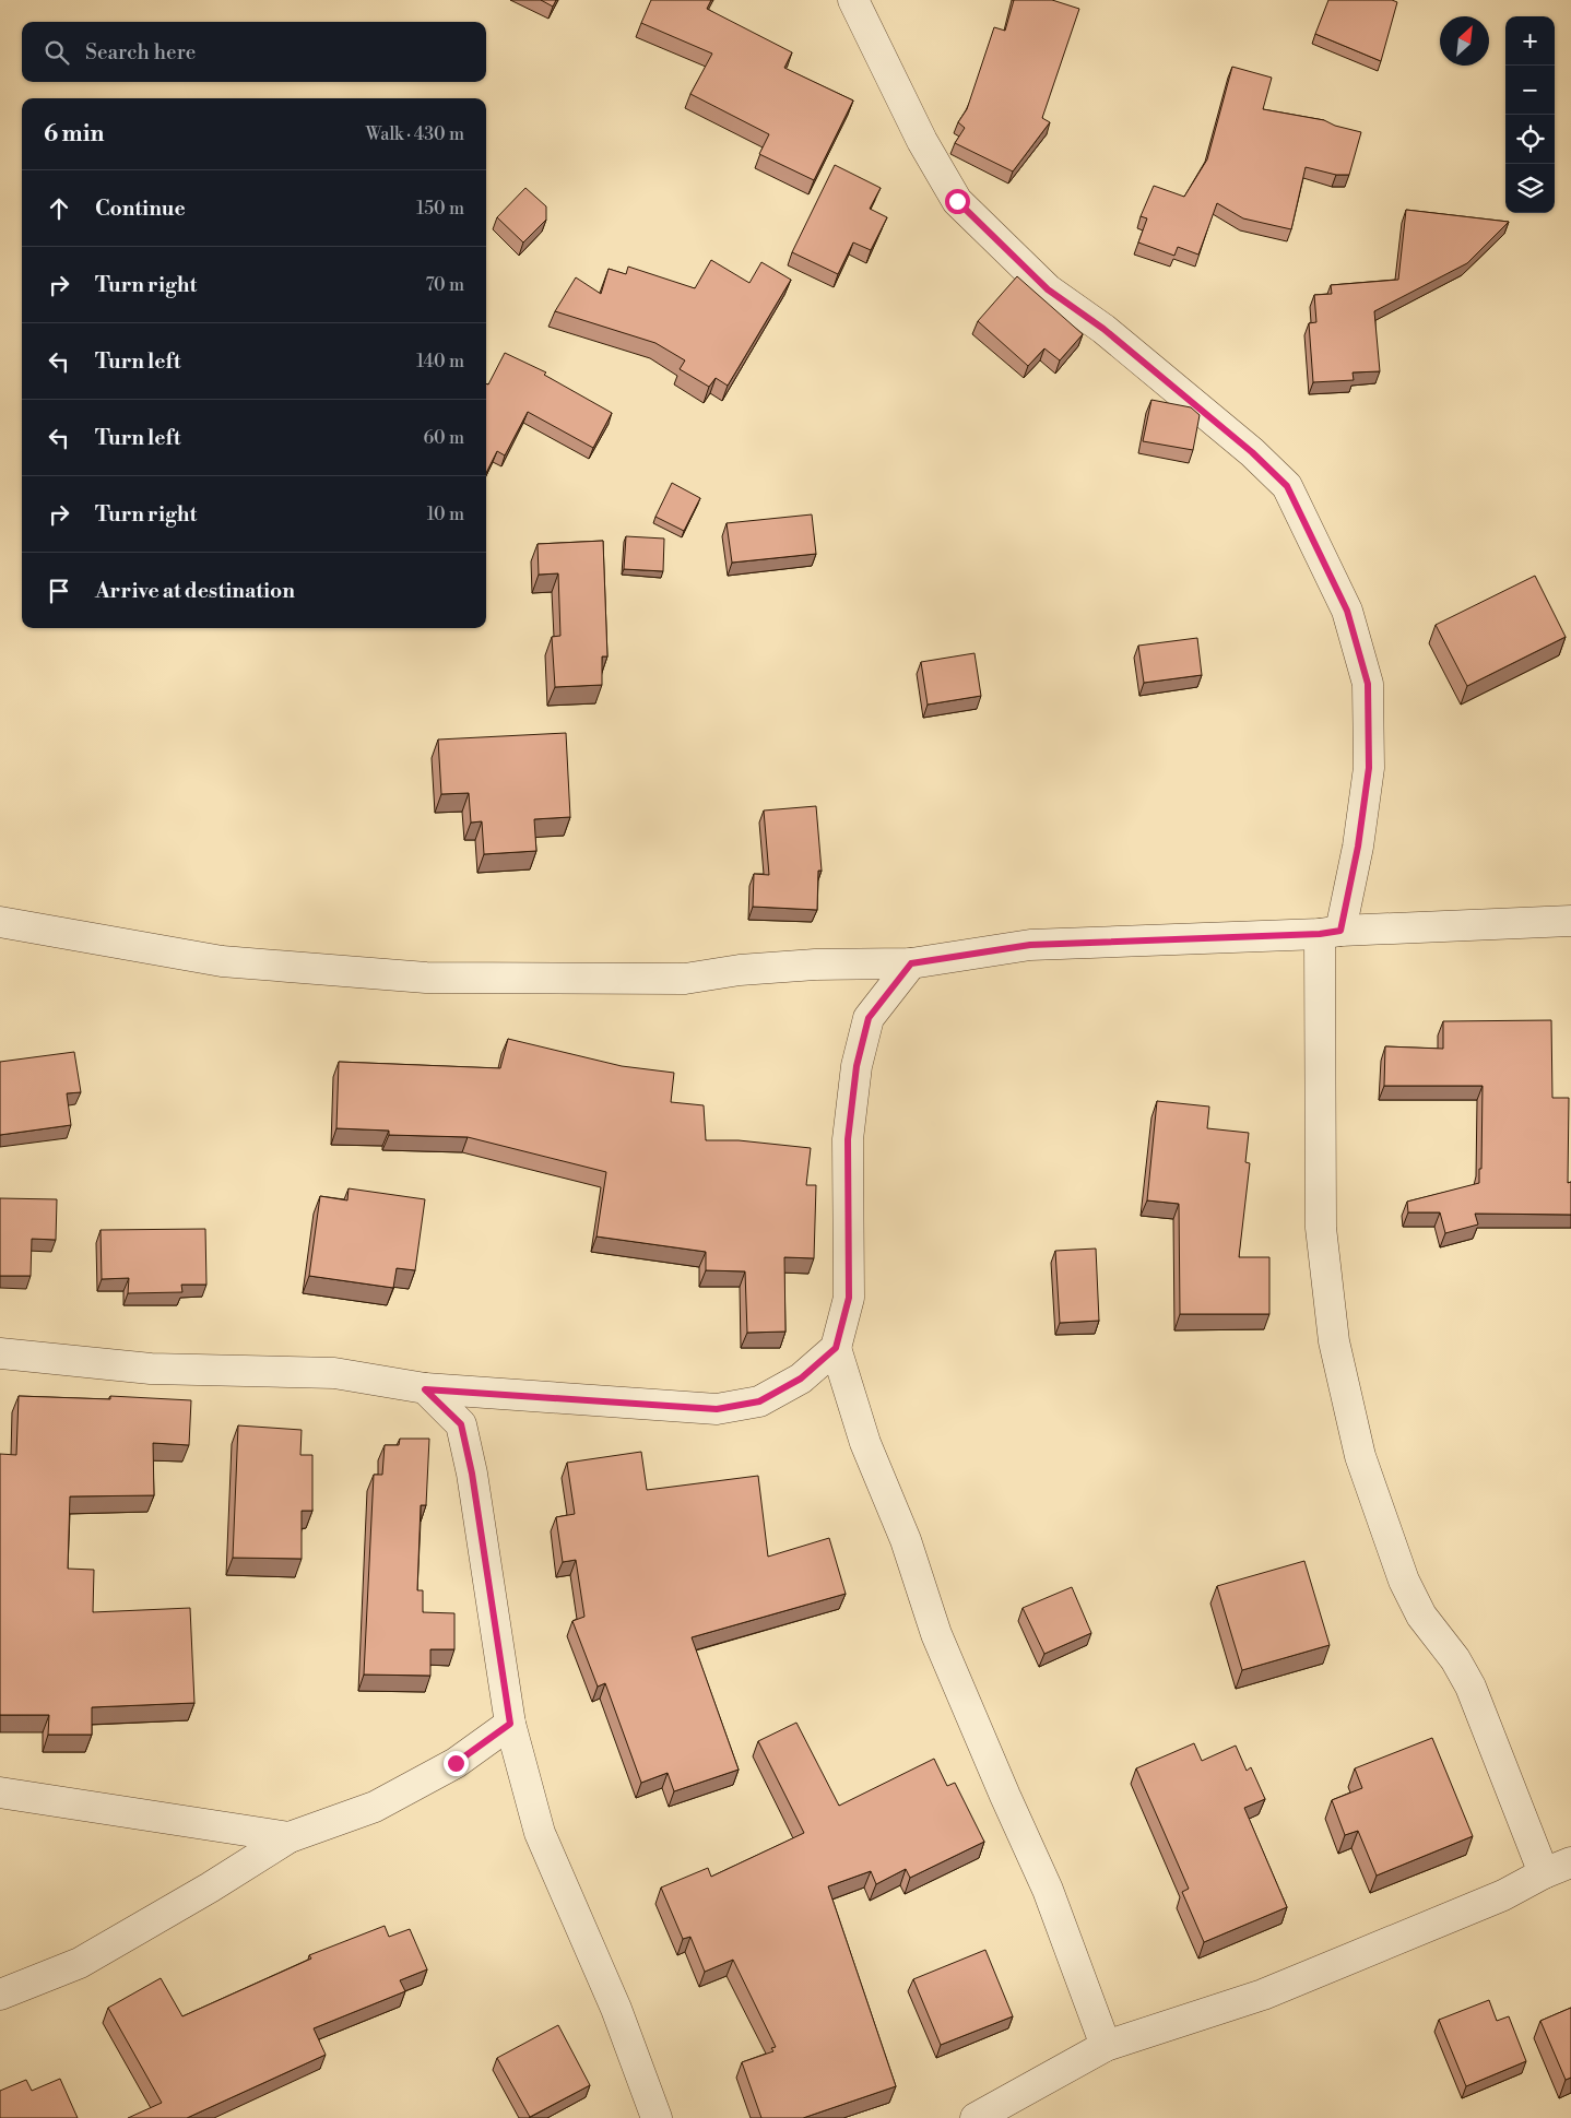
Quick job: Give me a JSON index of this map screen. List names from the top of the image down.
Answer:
{
  "north": "top right",
  "page": {
    "map_buttons": ["+", "−"],
    "search": "Search here",
    "heading": ["6 min", "Walk · 430 m"],
    "list": [
      ["Continue", "150 m"],
      ["Turn right", "70 m"],
      ["Turn left", "140 m"],
      ["Turn left", "60 m"],
      ["Turn right", "10 m"],
      "Arrive at destination"
    ]
  }
}
